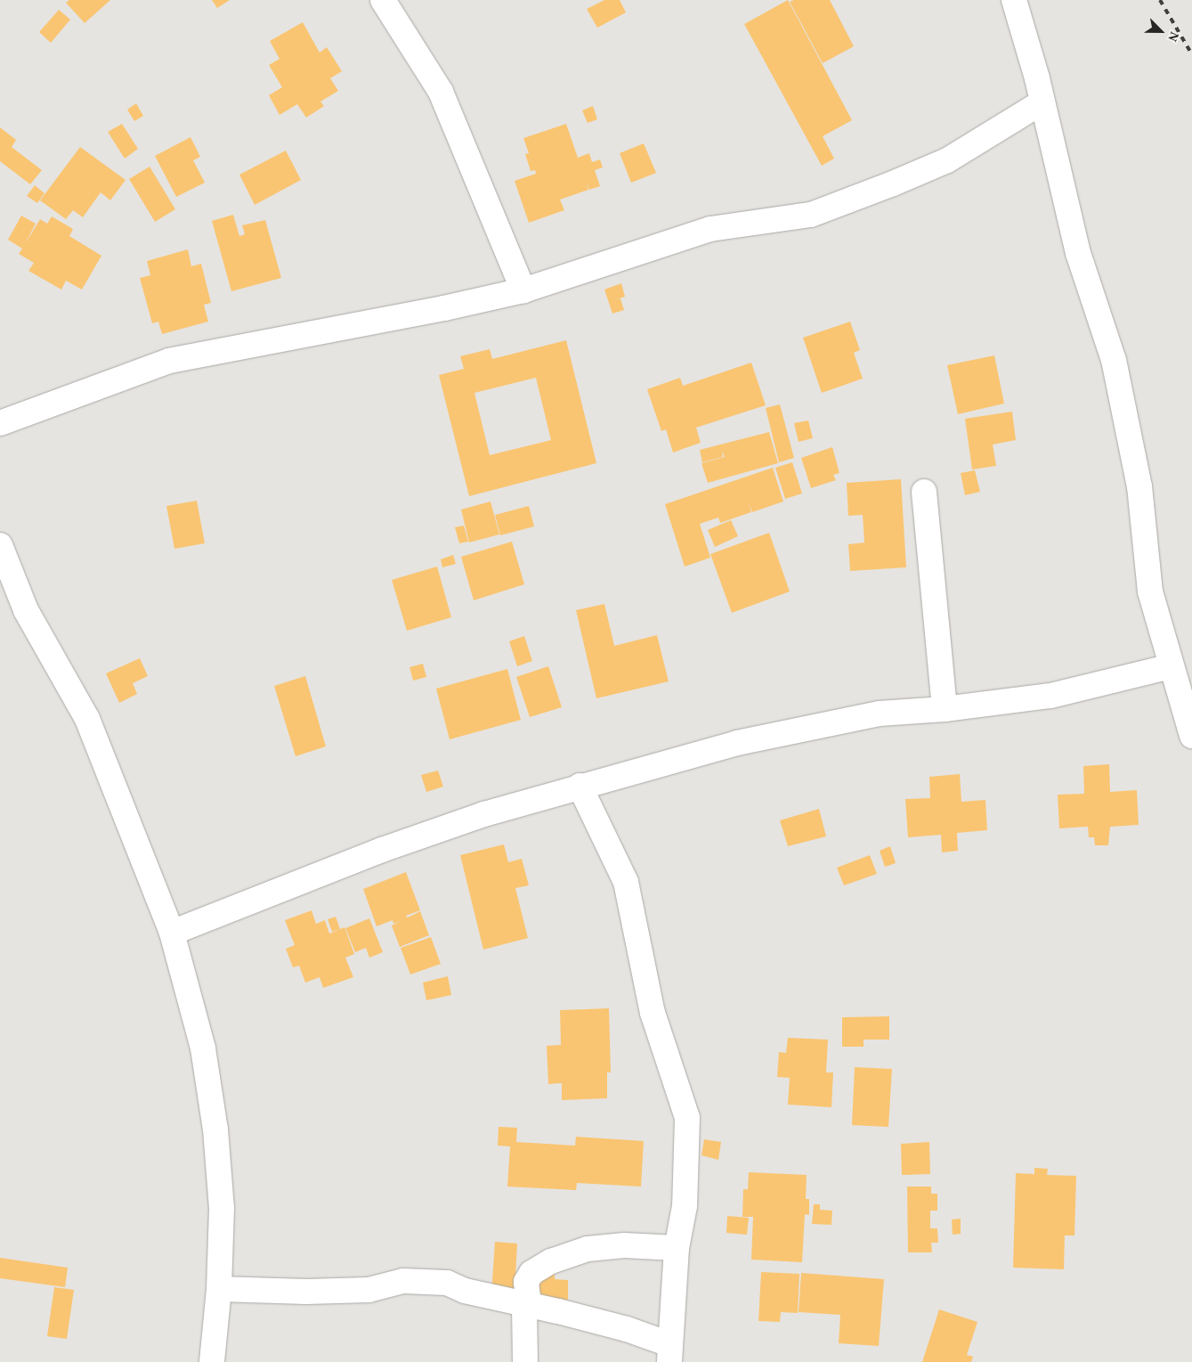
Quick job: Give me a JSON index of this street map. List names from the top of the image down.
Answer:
{
  "north": "bottom right"
}
